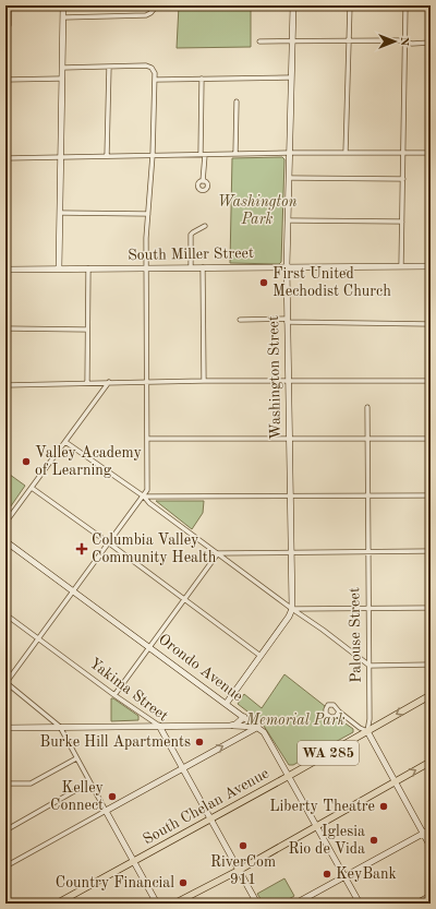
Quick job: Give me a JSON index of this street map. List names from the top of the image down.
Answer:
{
  "streets": {
    "main road": ["WA 285", "South Chelan Avenue"],
    "street": [
      "South Miller Street",
      "Washington Street",
      "Palouse Street",
      "Orondo Avenue",
      "Yakima Street"
    ]
  },
  "crossings": [
    ["South Miller Street", "Washington Street"],
    ["Palouse Street", "WA 285"],
    ["Palouse Street", "South Chelan Avenue"],
    ["Orondo Avenue", "South Chelan Avenue"],
    ["Yakima Street", "South Chelan Avenue"],
    ["WA 285", "South Chelan Avenue"]
  ],
  "parks": ["Washington Park", "Memorial Park"],
  "places": {
    "other": [
      "First United Mechodist Church",
      "Valley Academy of Learning",
      "Burke Hill Apartments",
      "Kelley Connect",
      "Liberty Theatre",
      "Iglesia Rio de Vida",
      "RiverCom 911",
      "KeyBank",
      "Country Financial"
    ],
    "health": ["Columbia Valley Community Health"]
  },
  "north": "right"
}
